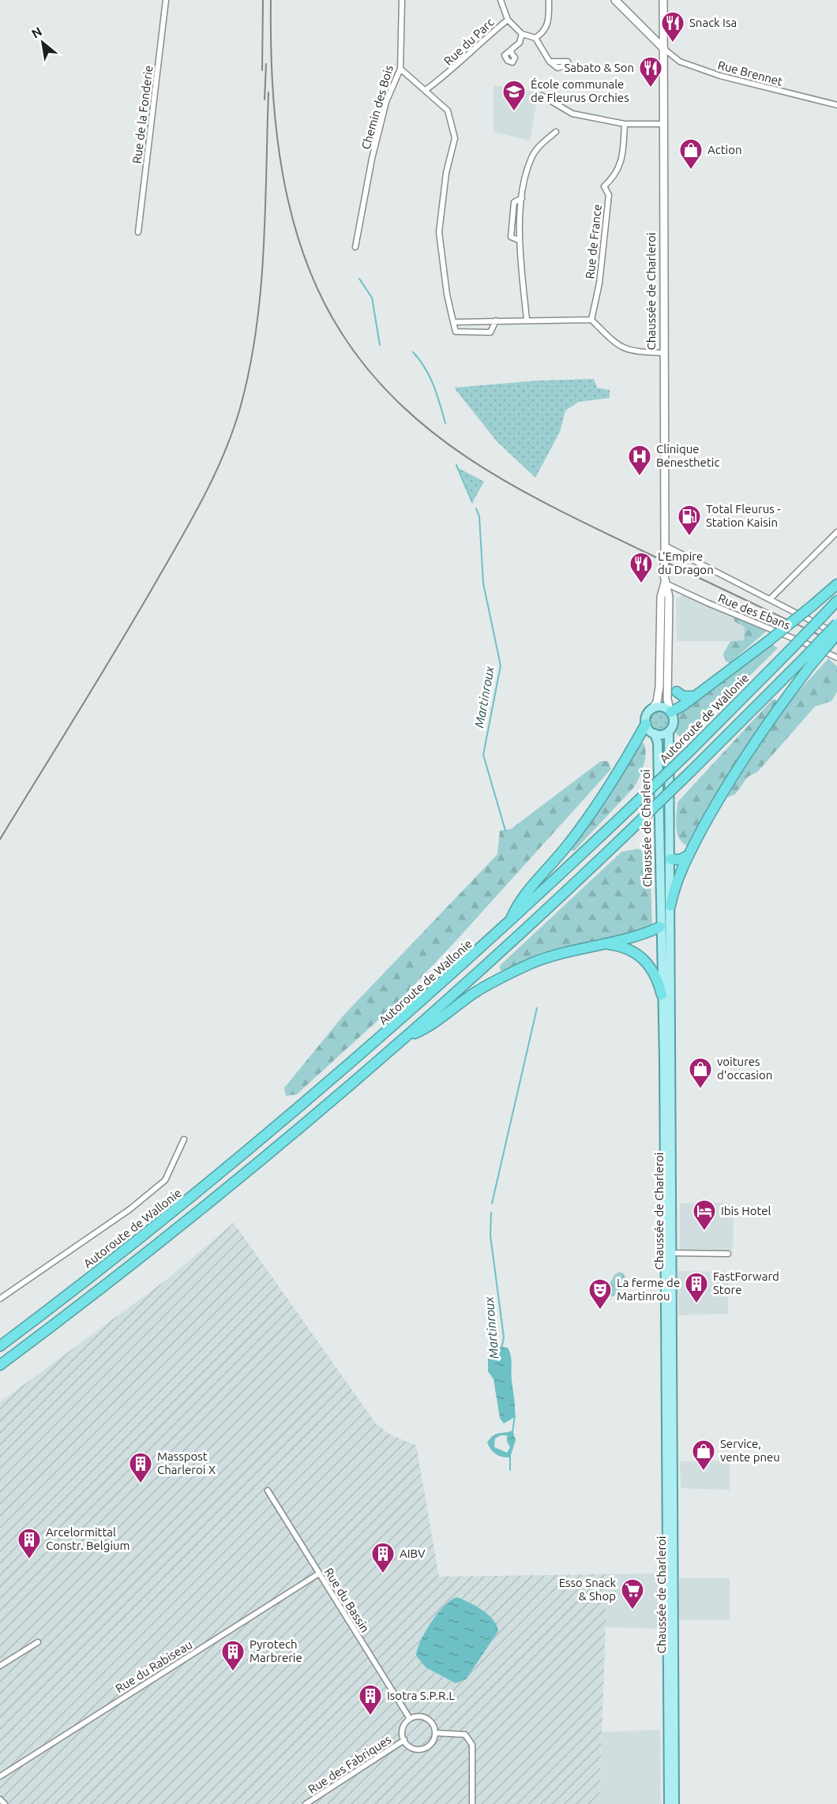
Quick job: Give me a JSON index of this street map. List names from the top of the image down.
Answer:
{
  "streets": {
    "highway": ["Autoroute de Wallonie"],
    "main road": ["Chaussée de Charleroi"],
    "street": [
      "Rue du Parc",
      "Rue Brennet",
      "Chemin des Bois",
      "Rue de la Fonderie",
      "Rue de France",
      "Rue des Ebans",
      "Rue du Bassin",
      "Rue du Rabiseau",
      "Rue des Fabriques"
    ]
  },
  "crossings": [
    ["Rue Brennet", "Chaussée de Charleroi"],
    ["Chaussée de Charleroi", "Rue des Ebans"],
    ["Rue du Bassin", "Rue du Rabiseau"],
    ["Rue du Bassin", "Rue des Fabriques"]
  ],
  "water": ["Martinroux"],
  "places": {
    "restaurant": ["Snack Isa", "Sabato & Son", "L'Empire du Dragon"],
    "school or university": ["École communale de Fleurus Orchies"],
    "shop": ["Action", "voitures d'occasion", "Service, vente pneu"],
    "hospital": ["Clinique Benesthetic"],
    "fuel station": ["Total Fleurus - Station Kaisin"],
    "hotel": ["Ibis Hotel"],
    "building": [
      "FastForward Store",
      "Masspost Charleroi X",
      "Arcelormittal Constr. Belgium",
      "AIBV",
      "Pyrotech Marbrerie",
      "Isotra S.P.R.L"
    ],
    "theatre": ["La ferme de Martinrou"],
    "supermarket": ["Esso Snack & Shop"]
  },
  "north": "top left"
}
